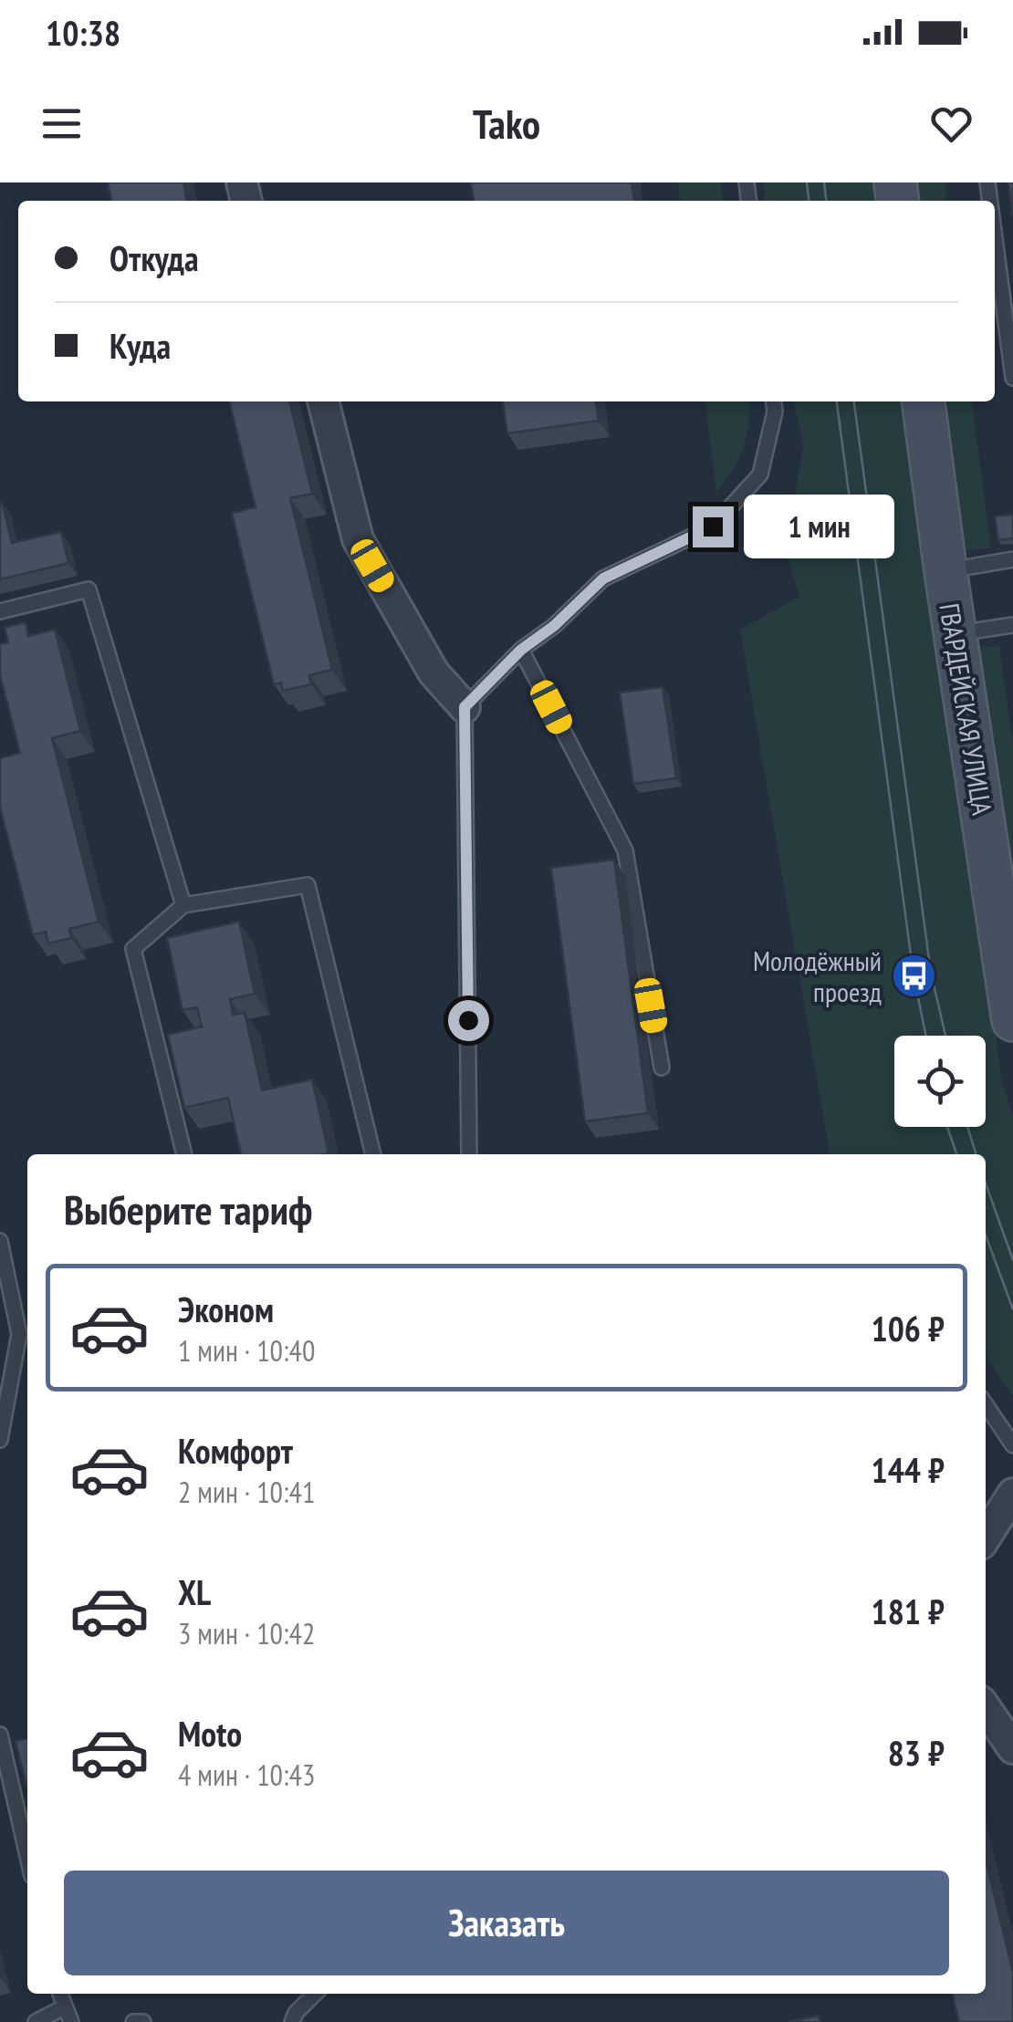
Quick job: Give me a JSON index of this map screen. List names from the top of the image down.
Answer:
{
  "streets": {
    "street": ["ГВАРДЕЙСКАЯ УЛИЦА"]
  },
  "places": {
    "bus stop": ["Молодёжный проезд"]
  },
  "page": {
    "status": "10:38",
    "header": "Tako",
    "banner": ["Откуда", "Куда"],
    "bubble": "1 мин",
    "heading": "Выберите тариф",
    "list": [
      {
        "name": "Эконом",
        "note": "1 мин · 10:40",
        "value": "106 ₽"
      },
      {
        "name": "Комфорт",
        "note": "2 мин · 10:41",
        "value": "144 ₽"
      },
      {
        "name": "XL",
        "note": "3 мин · 10:42",
        "value": "181 ₽"
      },
      {
        "name": "Moto",
        "note": "4 мин · 10:43",
        "value": "83 ₽"
      }
    ],
    "buttons": "Заказать"
  }
}
